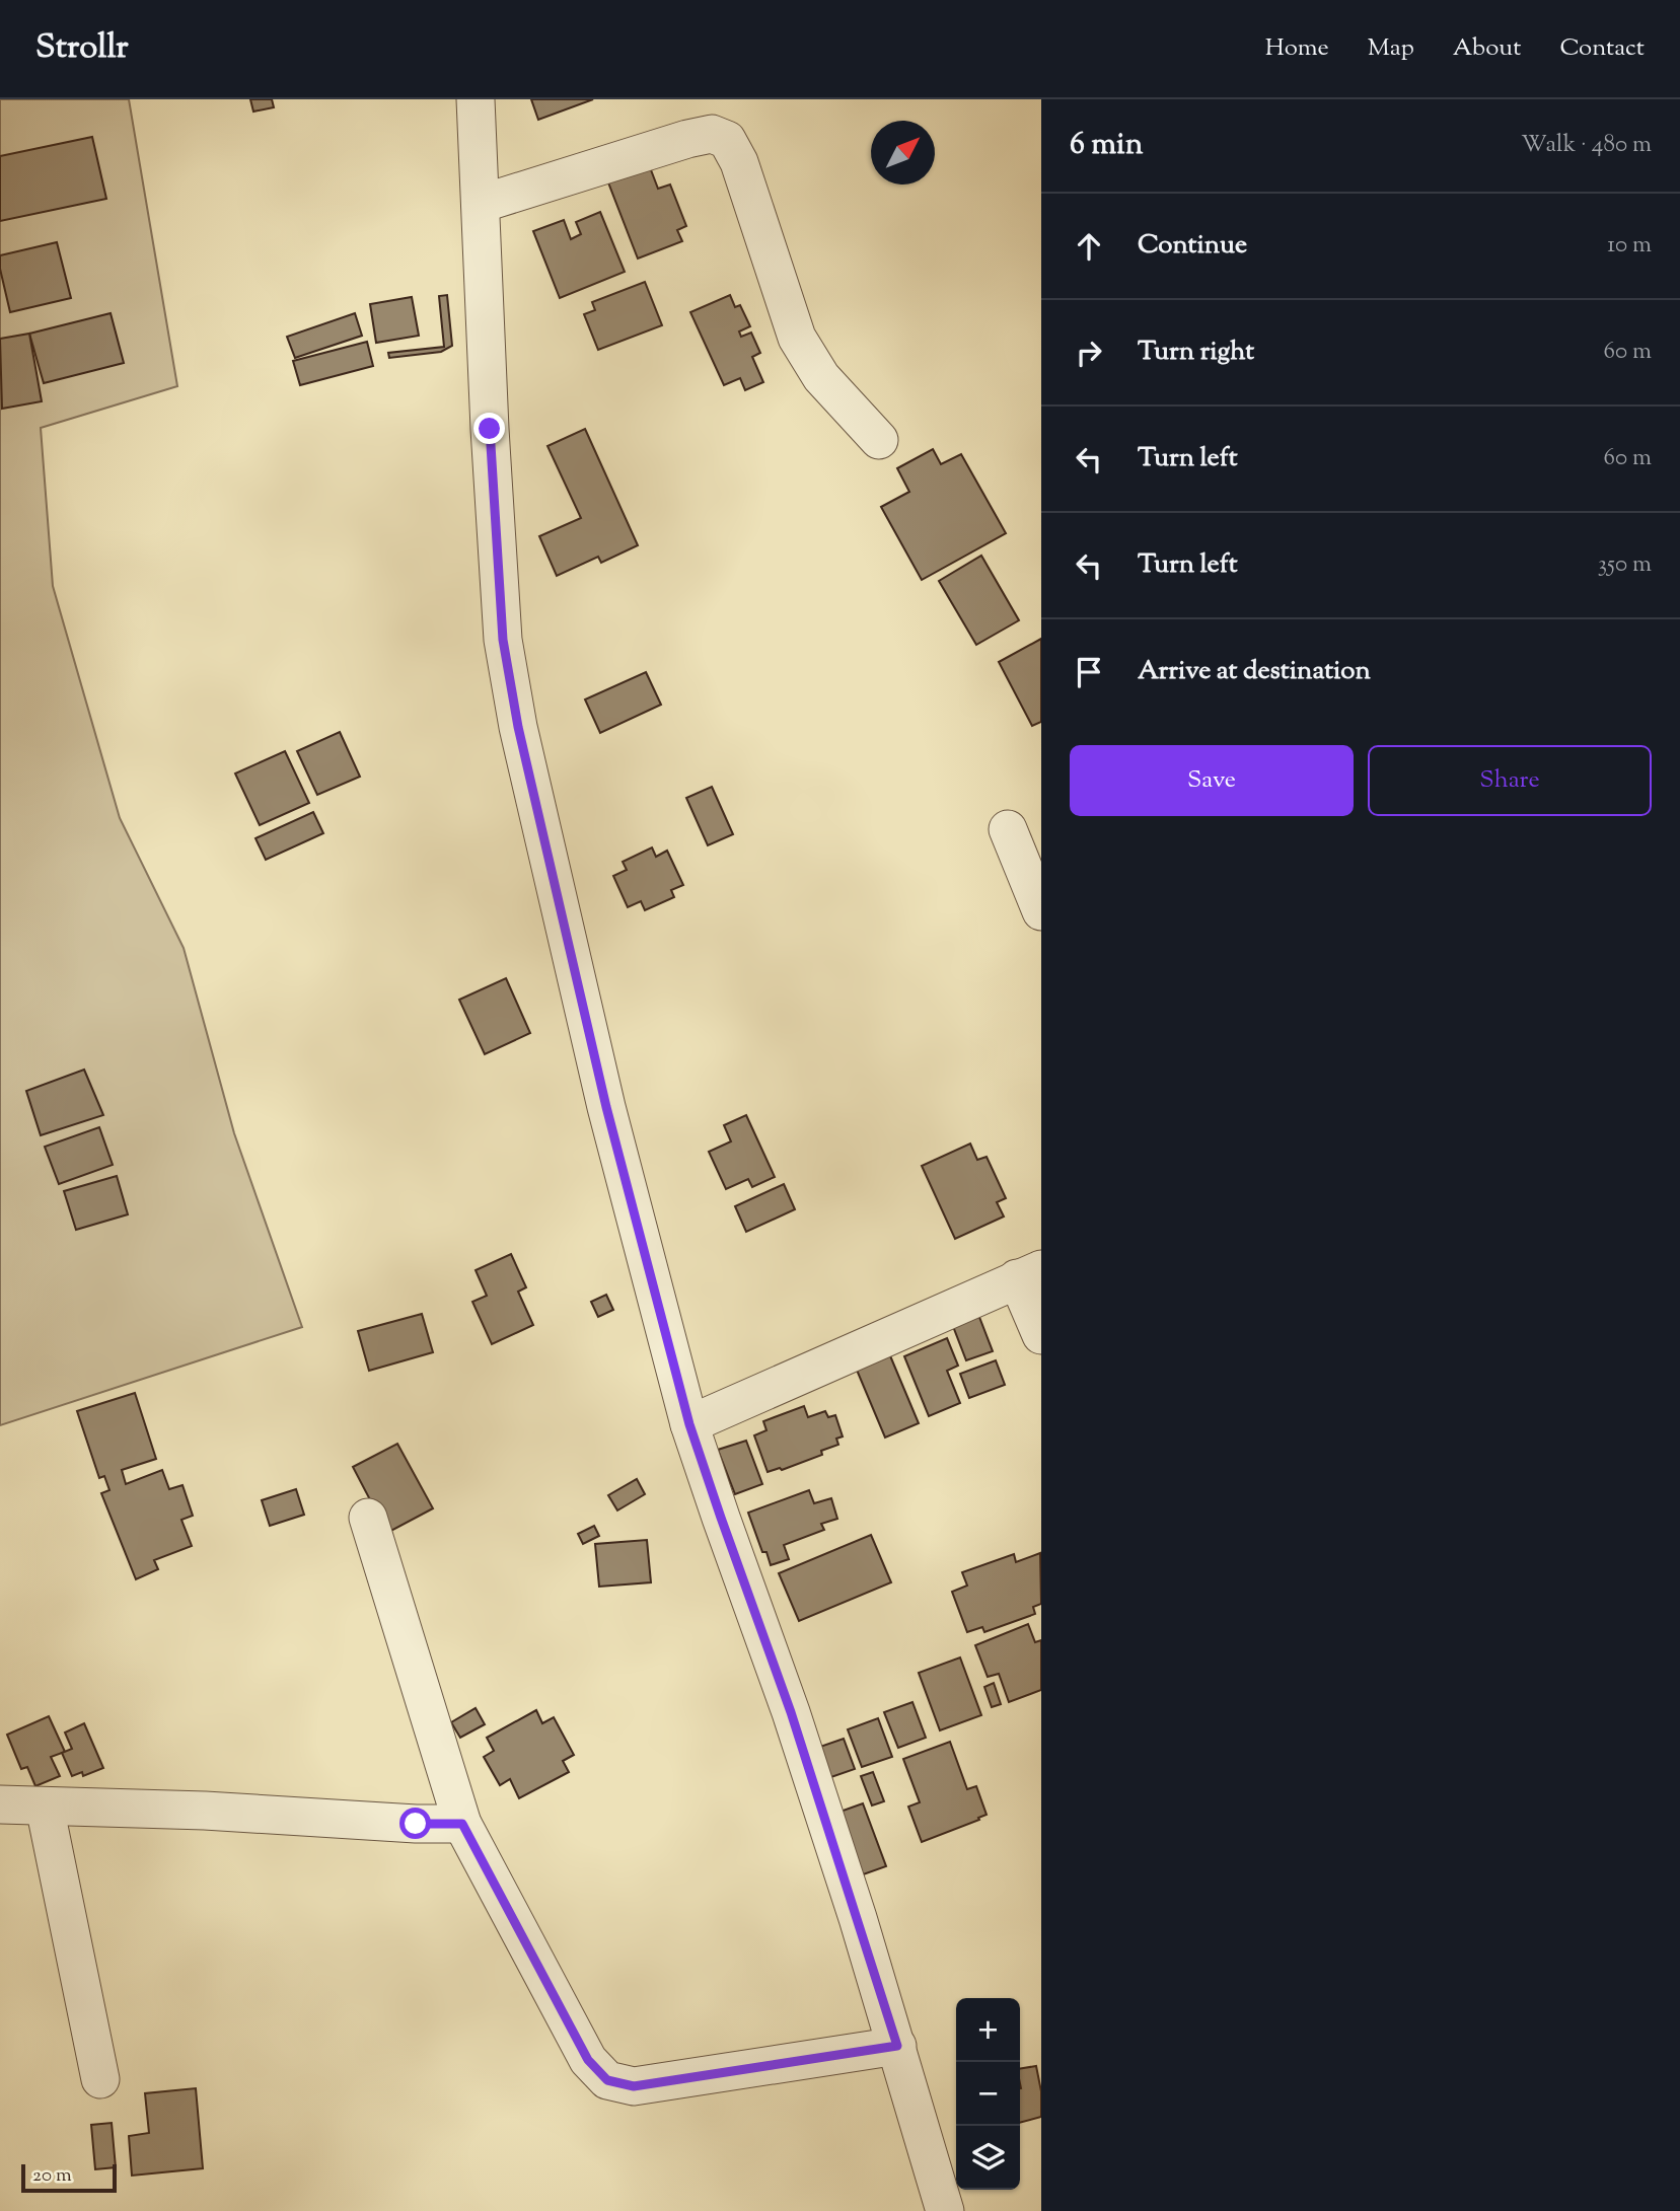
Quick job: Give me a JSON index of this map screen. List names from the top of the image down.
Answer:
{
  "scale_bar": "20 m",
  "north": "top right",
  "page": {
    "header": "Strollr",
    "nav": [
      "Home",
      "Map",
      "About",
      "Contact"
    ],
    "heading": ["6 min", "Walk · 480 m"],
    "list": [
      ["Continue", "10 m"],
      ["Turn right", "60 m"],
      ["Turn left", "60 m"],
      ["Turn left", "350 m"],
      "Arrive at destination"
    ],
    "buttons": ["Save", "Share"],
    "map_buttons": ["+", "−"],
    "scale": "20 m"
  }
}
